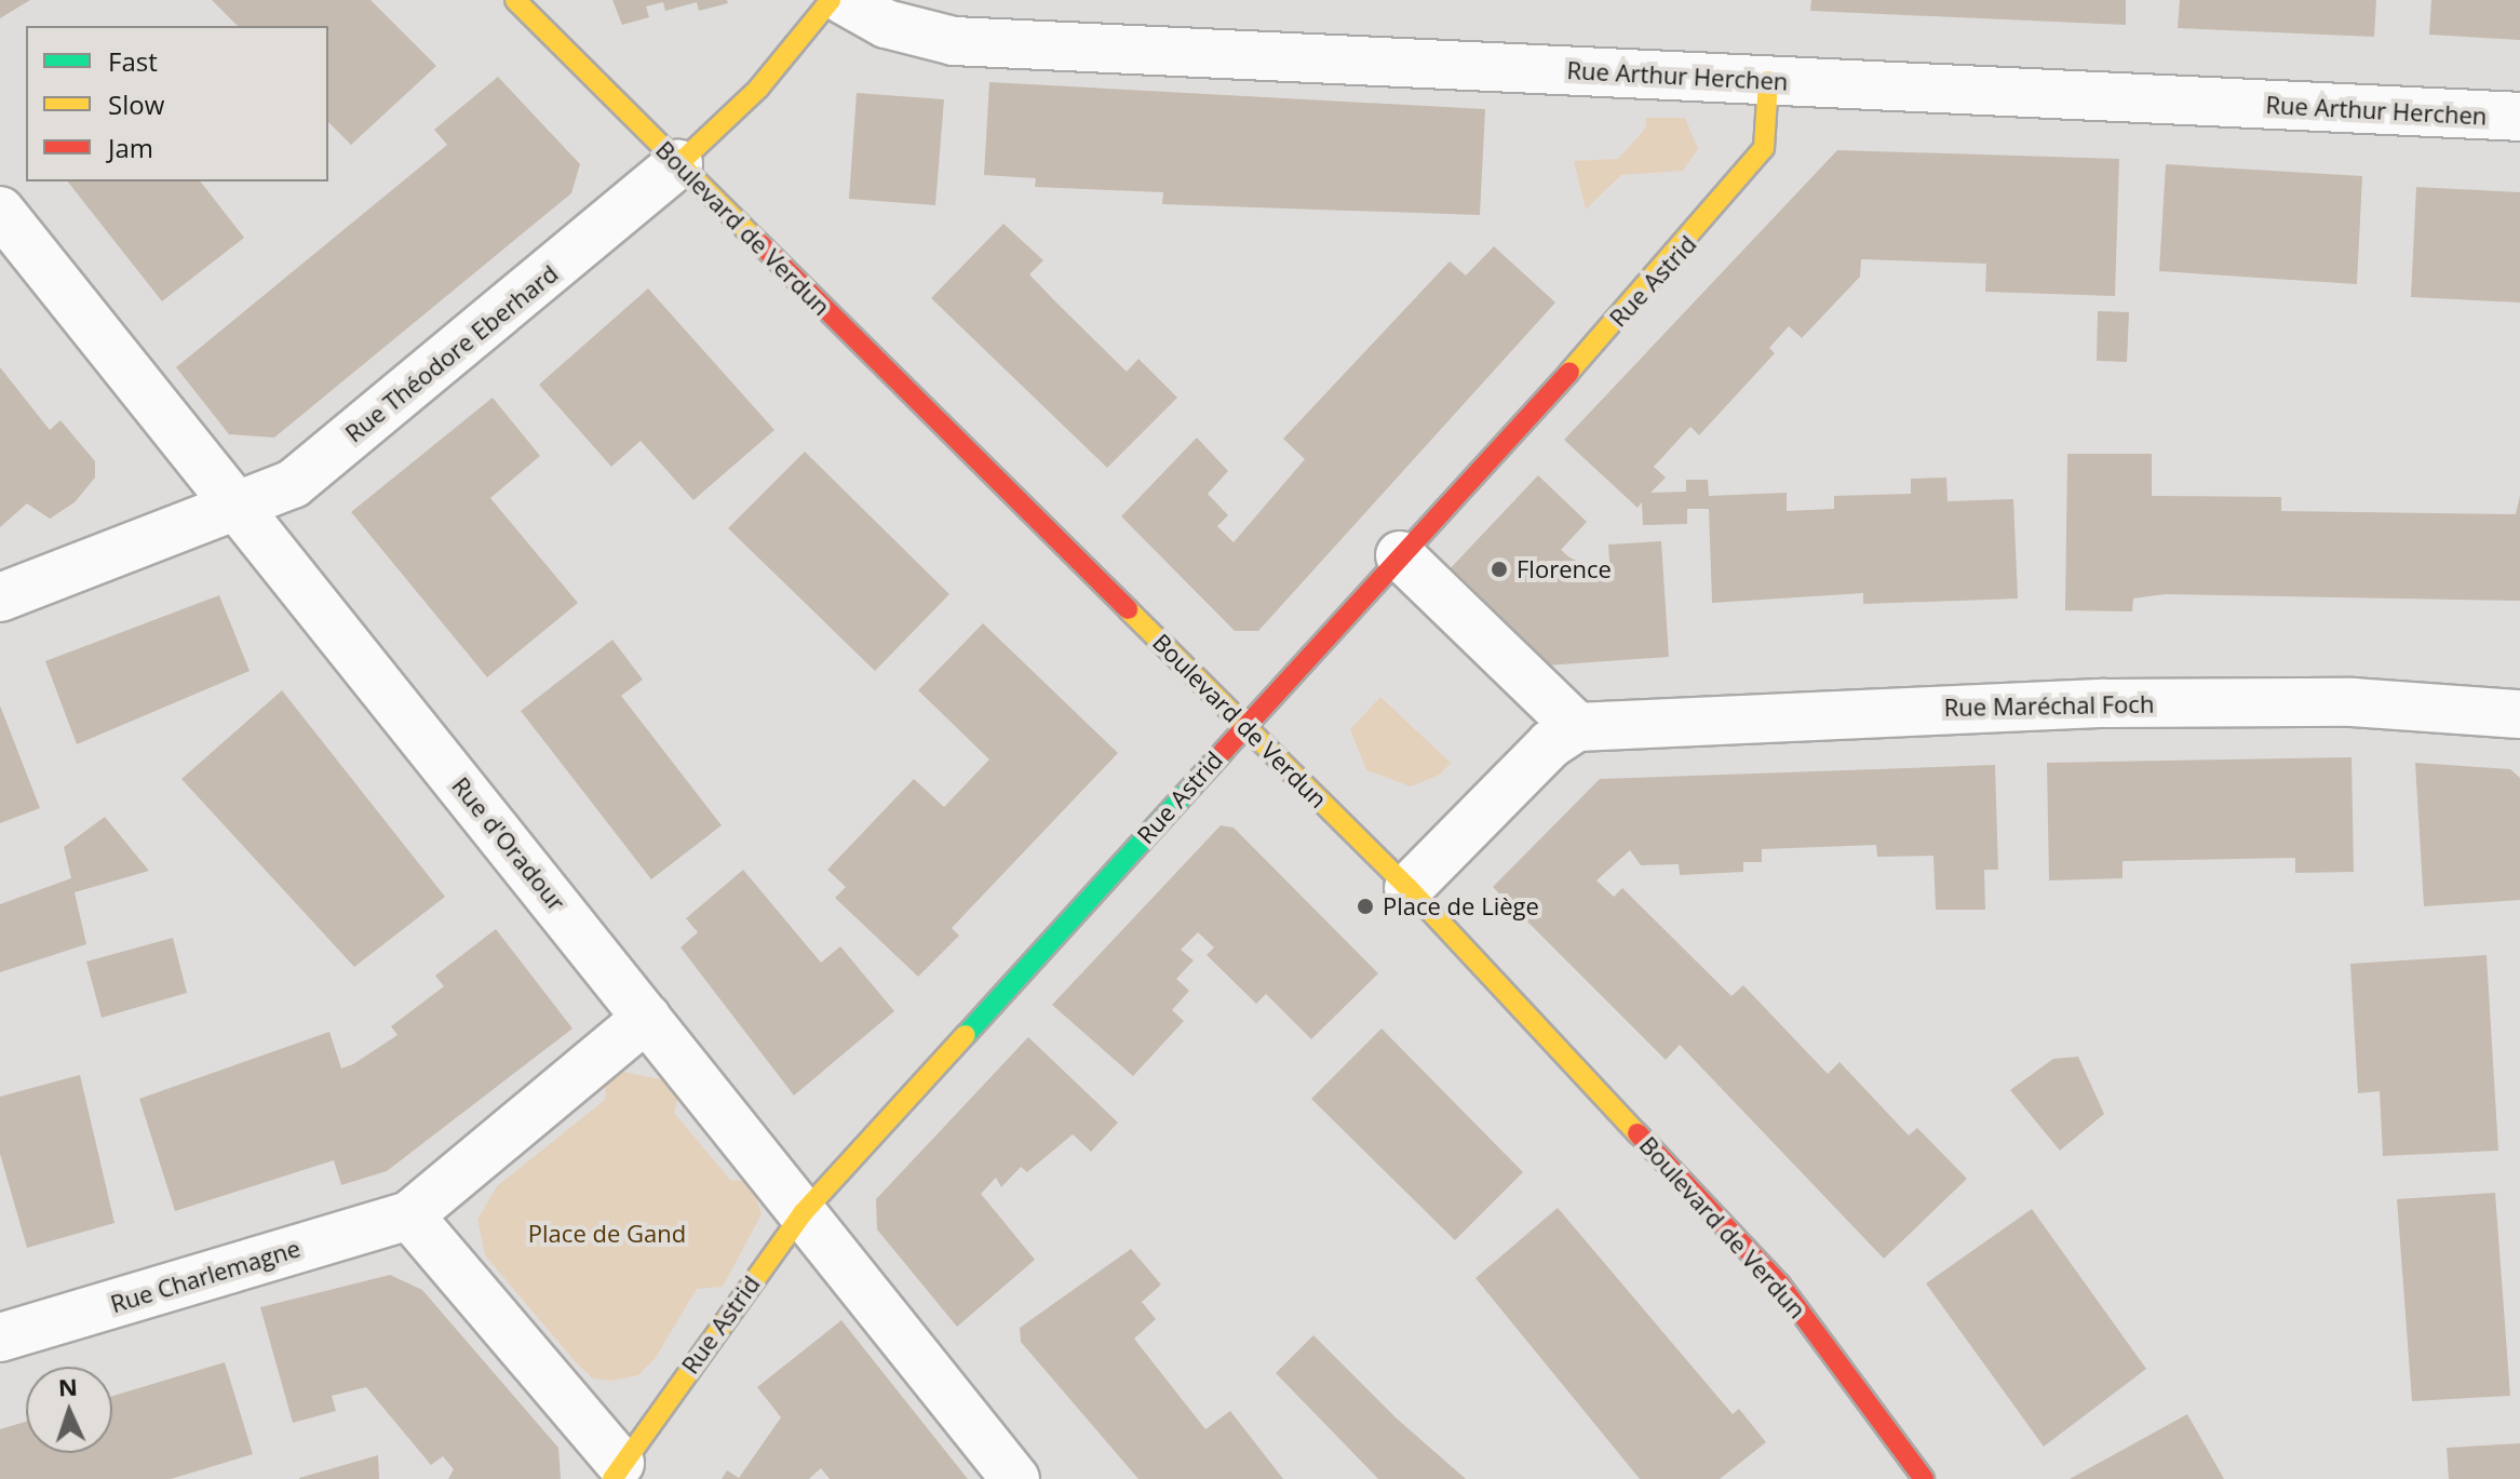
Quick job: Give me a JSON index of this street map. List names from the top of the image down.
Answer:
{
  "streets": {
    "street": [
      "Rue Arthur Herchen",
      "Boulevard de Verdun",
      "Rue Astrid",
      "Rue Théodore Eberhard",
      "Rue Maréchal Foch",
      "Rue d'Oradour",
      "Rue Charlemagne"
    ]
  },
  "crossings": [
    ["Rue Arthur Herchen", "Rue Astrid"],
    ["Boulevard de Verdun", "Rue Astrid"],
    ["Boulevard de Verdun", "Rue Théodore Eberhard"],
    ["Rue Astrid", "Rue d'Oradour"],
    ["Rue Théodore Eberhard", "Rue d'Oradour"],
    ["Rue d'Oradour", "Rue Charlemagne"]
  ],
  "parks": ["Place de Gand"],
  "places": ["Florence", "Place de Liège"],
  "legend": ["Fast", "Slow", "Jam"],
  "north": "top"
}
